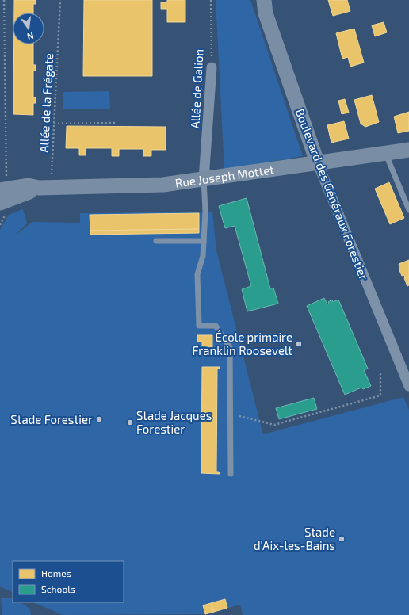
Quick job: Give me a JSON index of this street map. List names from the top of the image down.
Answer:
{
  "streets": {
    "street": ["Allée de Galion", "Rue Joseph Mottet", "Boulevard des Généraux Forestier"],
    "path": ["Allée de la Frégate"]
  },
  "crossings": [
    ["Allée de Galion", "Rue Joseph Mottet"],
    ["Allée de la Frégate", "Rue Joseph Mottet"],
    ["Rue Joseph Mottet", "Boulevard des Généraux Forestier"]
  ],
  "places": [
    "École primaire Franklin Roosevelt",
    "Stade Forestier",
    "Stade Jacques Forestier",
    "Stade d'Aix-les-Bains"
  ],
  "legend": ["Homes", "Schools"],
  "north": "bottom"
}
